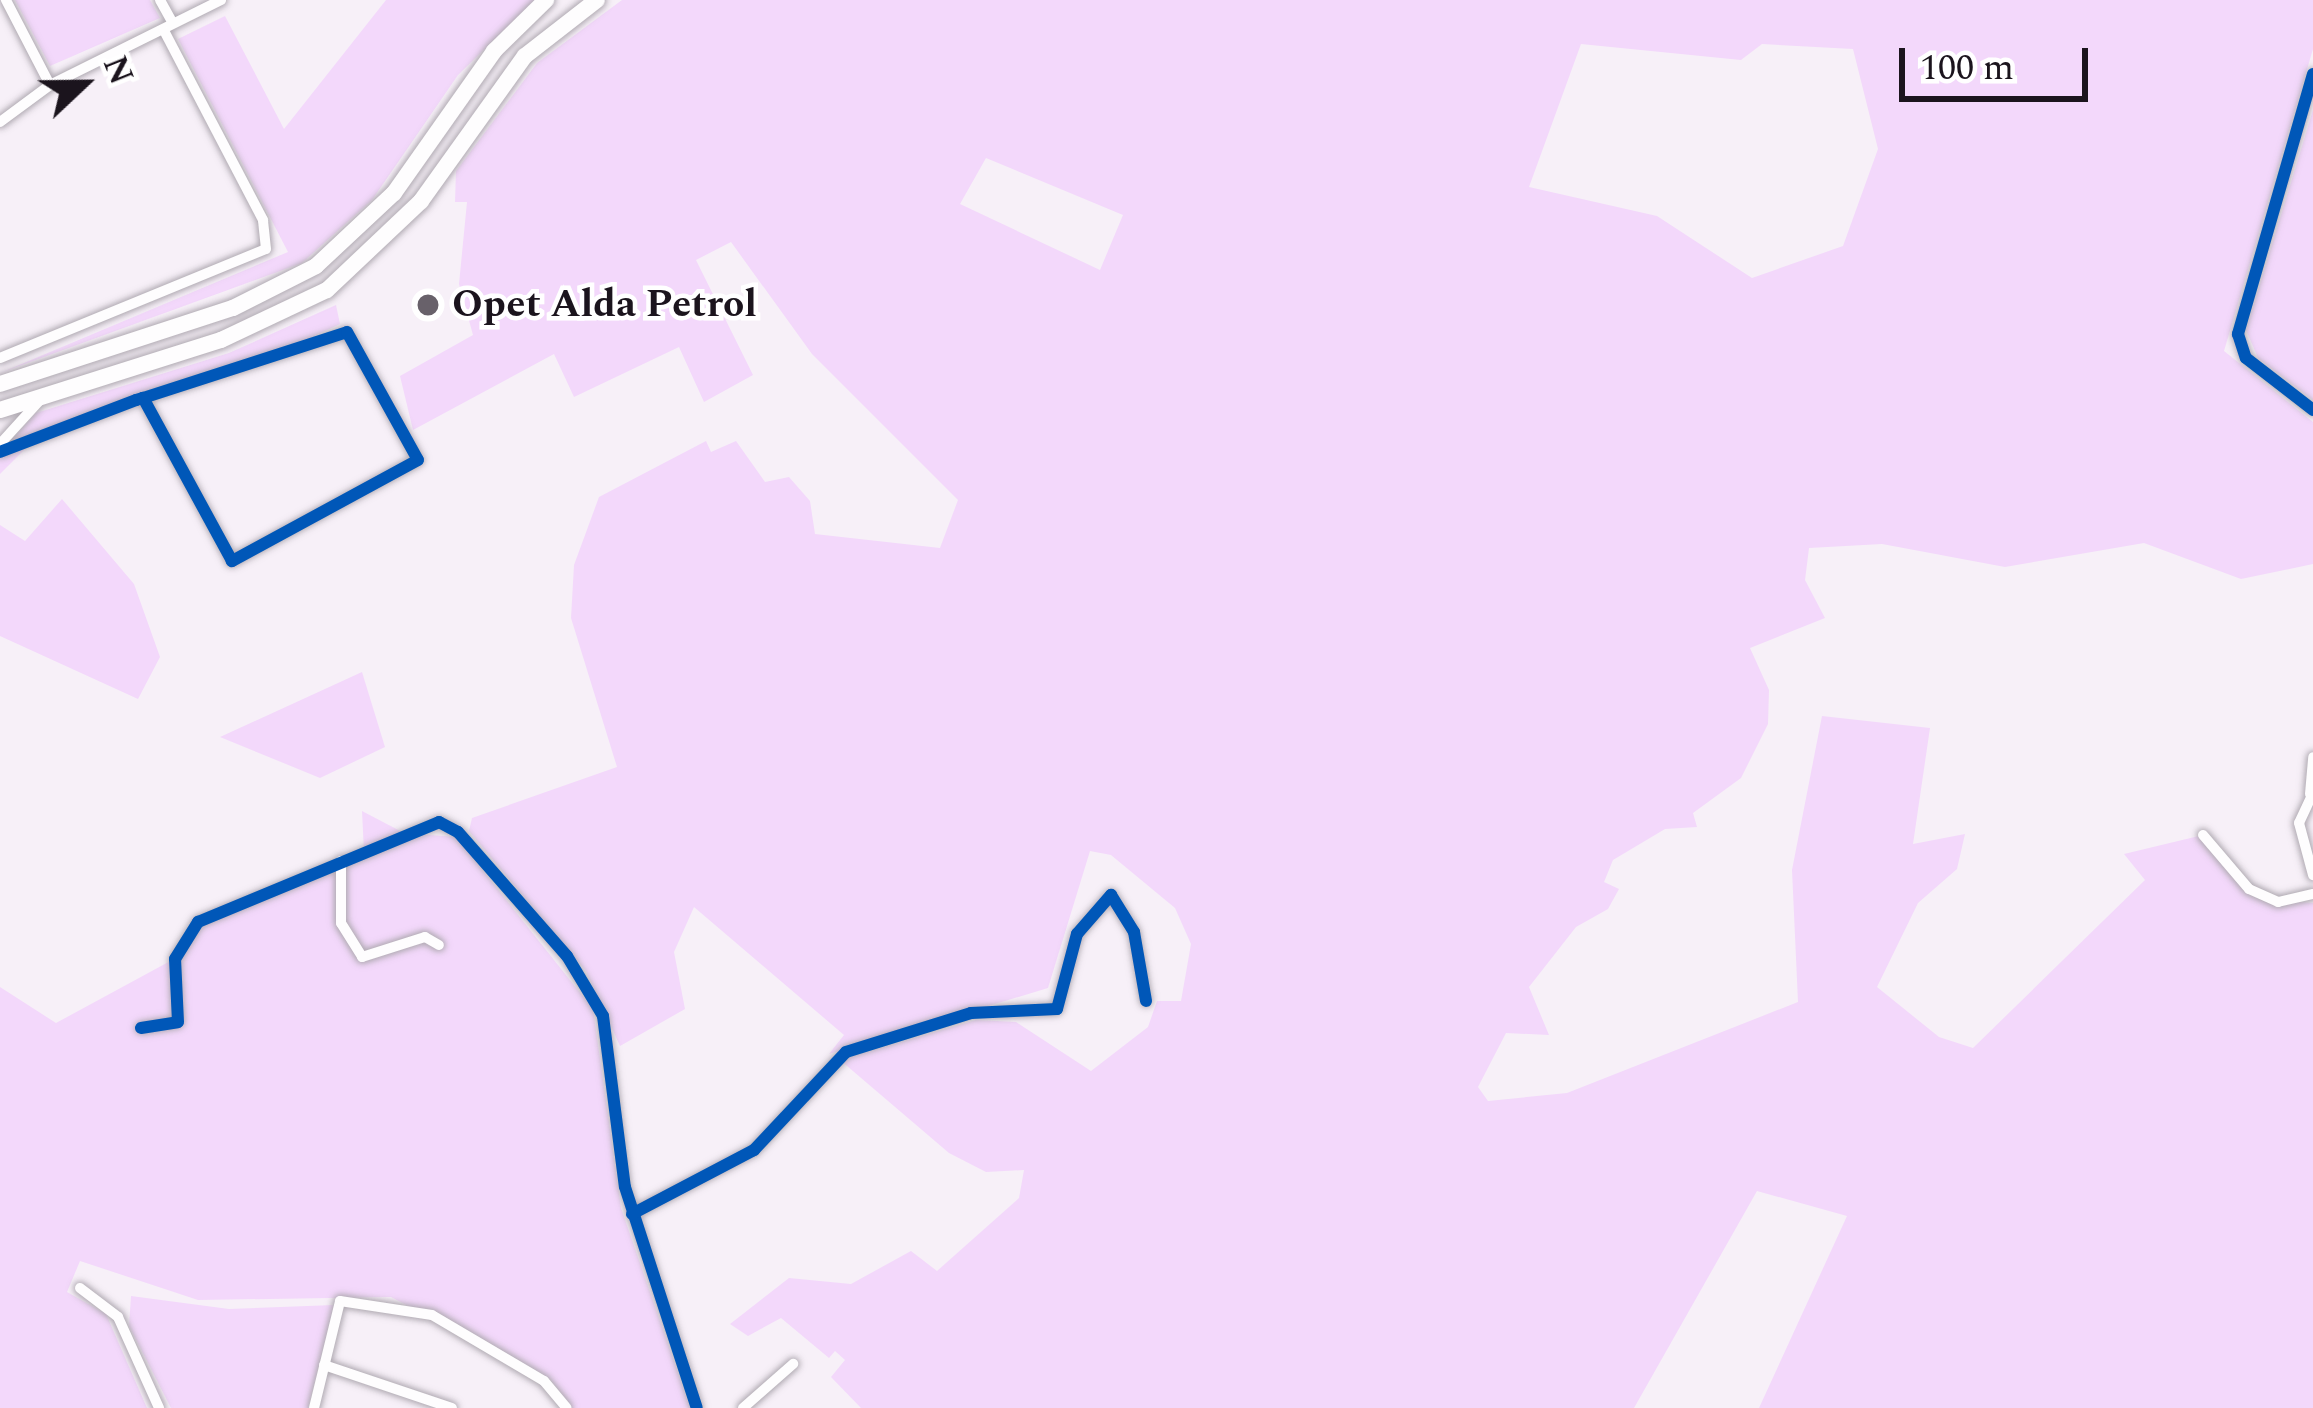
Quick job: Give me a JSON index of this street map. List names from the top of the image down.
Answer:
{
  "places": ["Opet Alda Petrol"],
  "scale_bar": "100 m",
  "north": "right"
}
